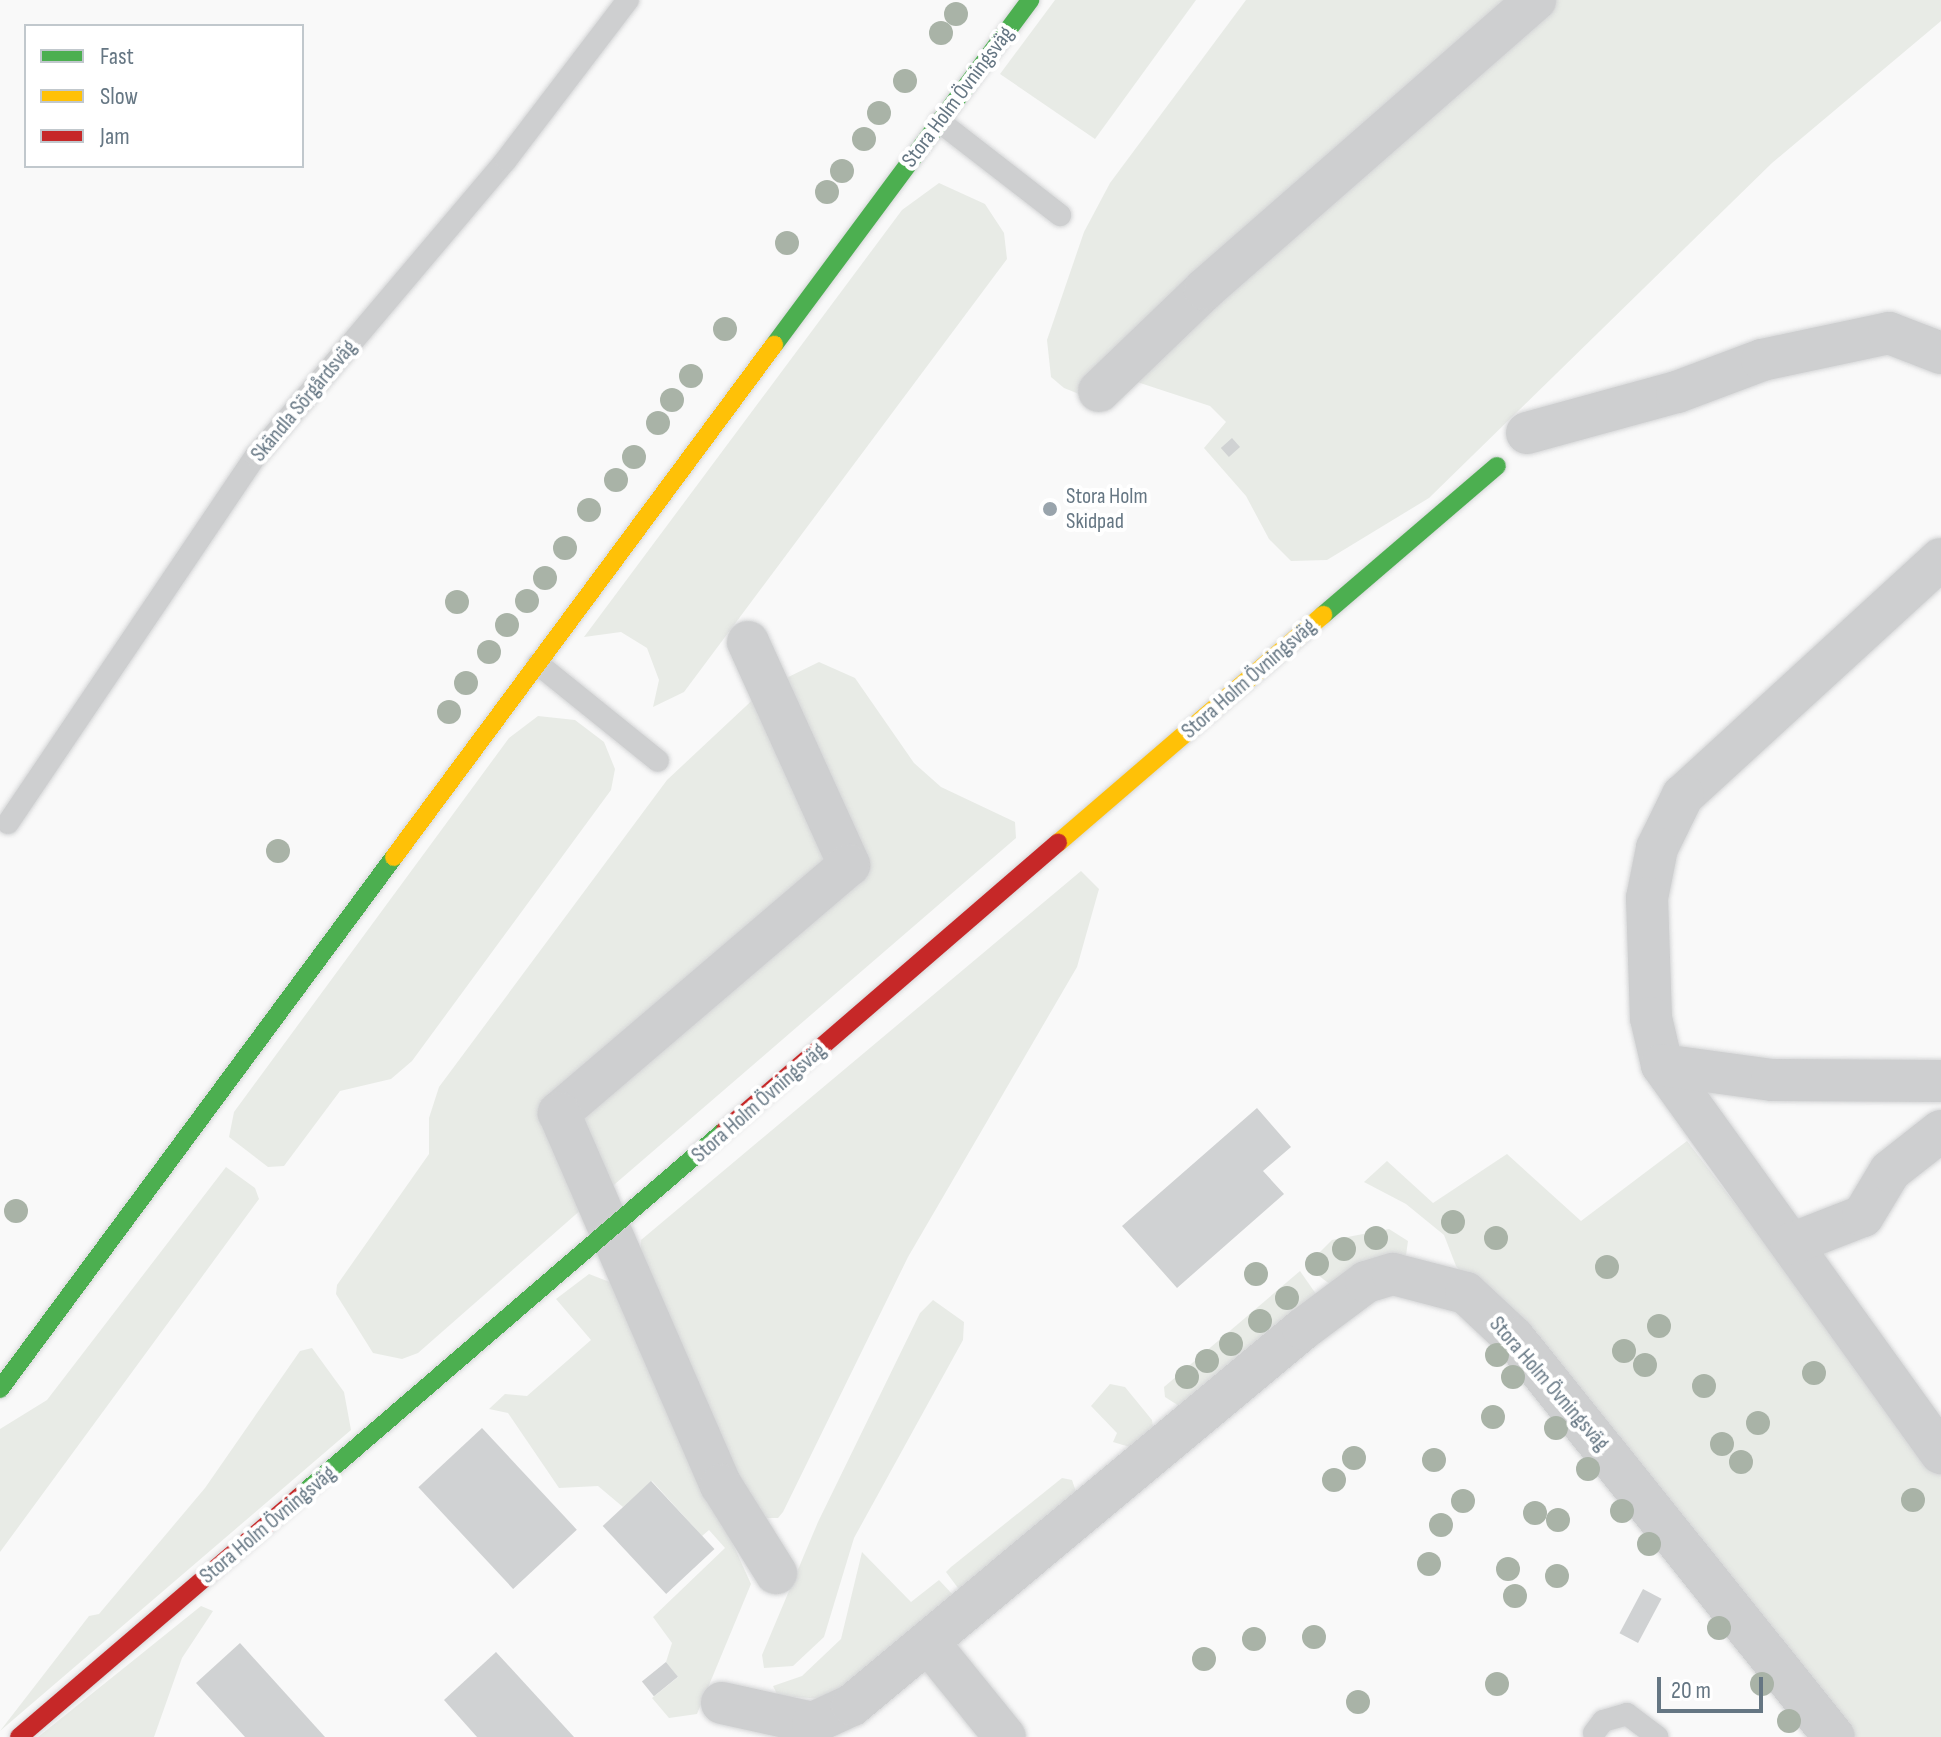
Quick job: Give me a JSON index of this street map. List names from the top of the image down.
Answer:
{
  "streets": {
    "street": ["Stora Holm Övningsväg"],
    "lane": ["Skändla Sörgårdsväg"]
  },
  "places": ["Stora Holm Skidpad"],
  "legend": ["Fast", "Slow", "Jam"],
  "scale_bar": "20 m"
}
